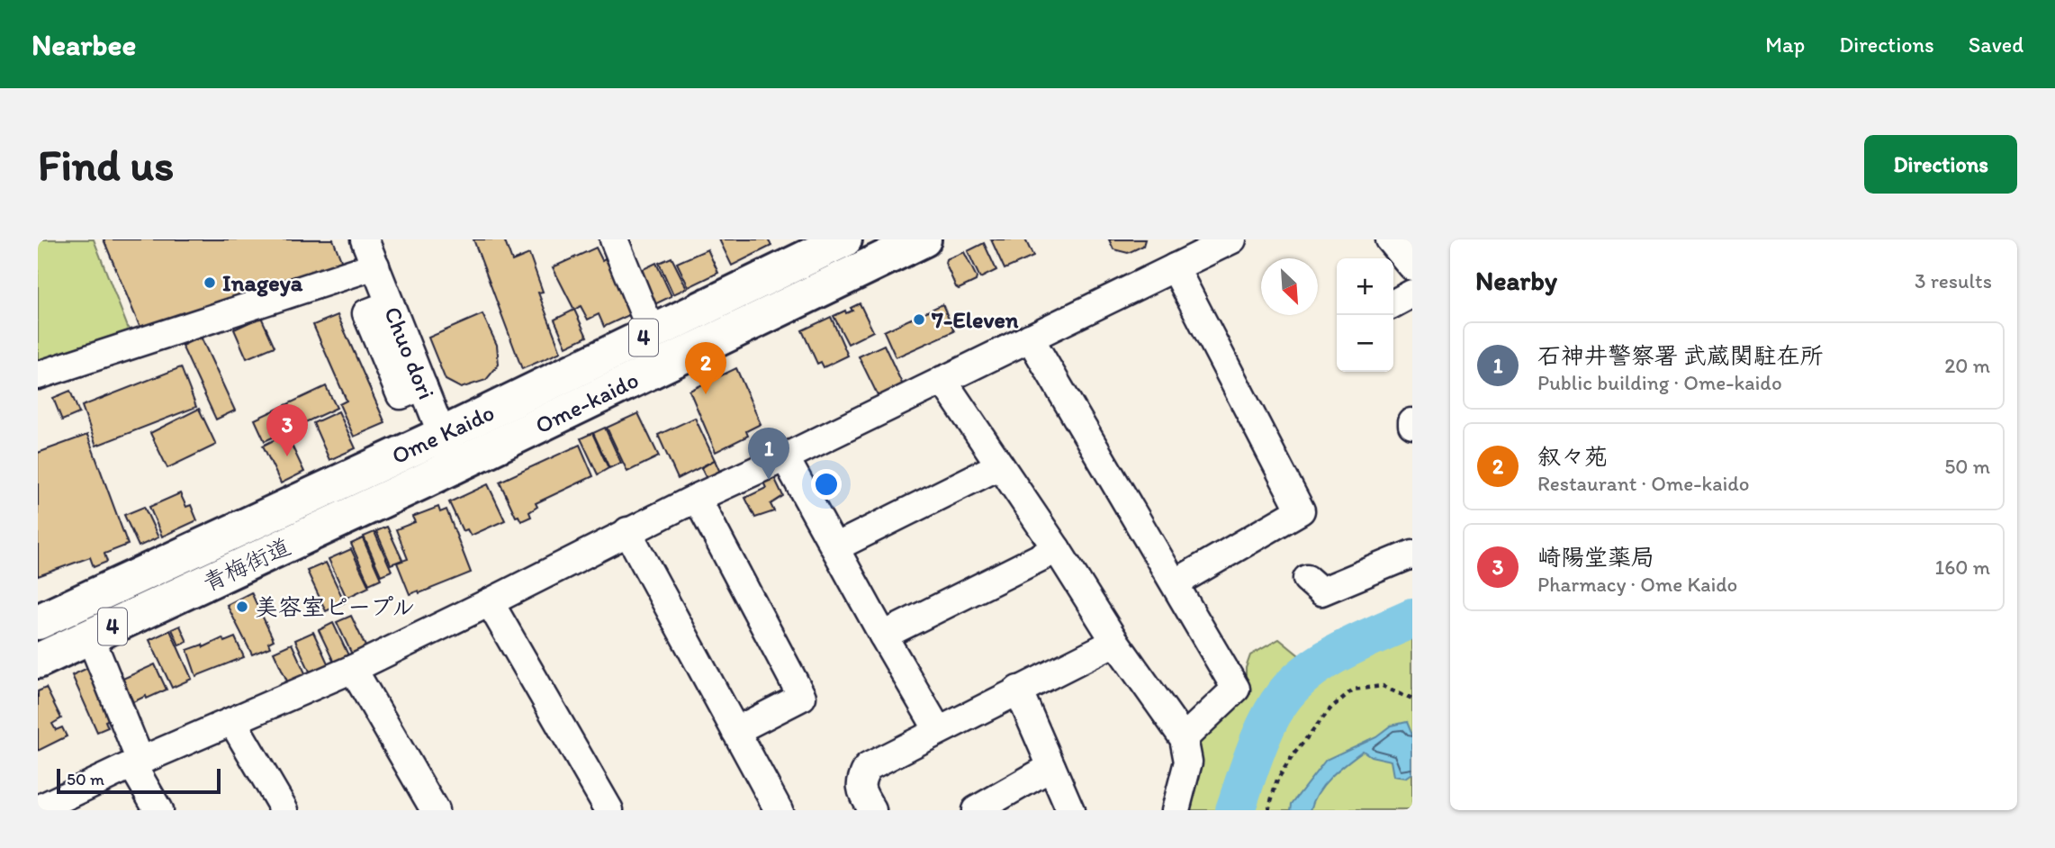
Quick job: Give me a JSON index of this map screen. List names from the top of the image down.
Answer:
{
  "streets": {
    "main road": [
      "4",
      "Ome-kaido",
      "Ome Kaido",
      "青梅街道"
    ],
    "street": ["Chuo dori"]
  },
  "crossings": [
    ["Chuo dori", "Ome-kaido"],
    ["Chuo dori", "Ome Kaido"],
    ["Chuo dori", "青梅街道"],
    ["Ome-kaido", "青梅街道"]
  ],
  "places": ["Inageya", "7-Eleven", "美容室ピープル"],
  "scale_bar": "50 m",
  "north": "bottom right",
  "page": {
    "header": "Nearbee",
    "nav": ["Map", "Directions", "Saved"],
    "buttons": "Directions",
    "title": "Find us",
    "heading": ["Nearby", "3 results"],
    "map_buttons": ["+", "−"],
    "list": [
      {
        "mark": "1",
        "name": "石神井警察署 武蔵関駐在所",
        "note": "Public building · Ome-kaido",
        "value": "20 m"
      },
      {
        "mark": "2",
        "name": "叙々苑",
        "note": "Restaurant · Ome-kaido",
        "value": "50 m"
      },
      {
        "mark": "3",
        "name": "崎陽堂薬局",
        "note": "Pharmacy · Ome Kaido",
        "value": "160 m"
      }
    ],
    "pins": ["2", "3", "1"],
    "scale": "50 m"
  }
}
